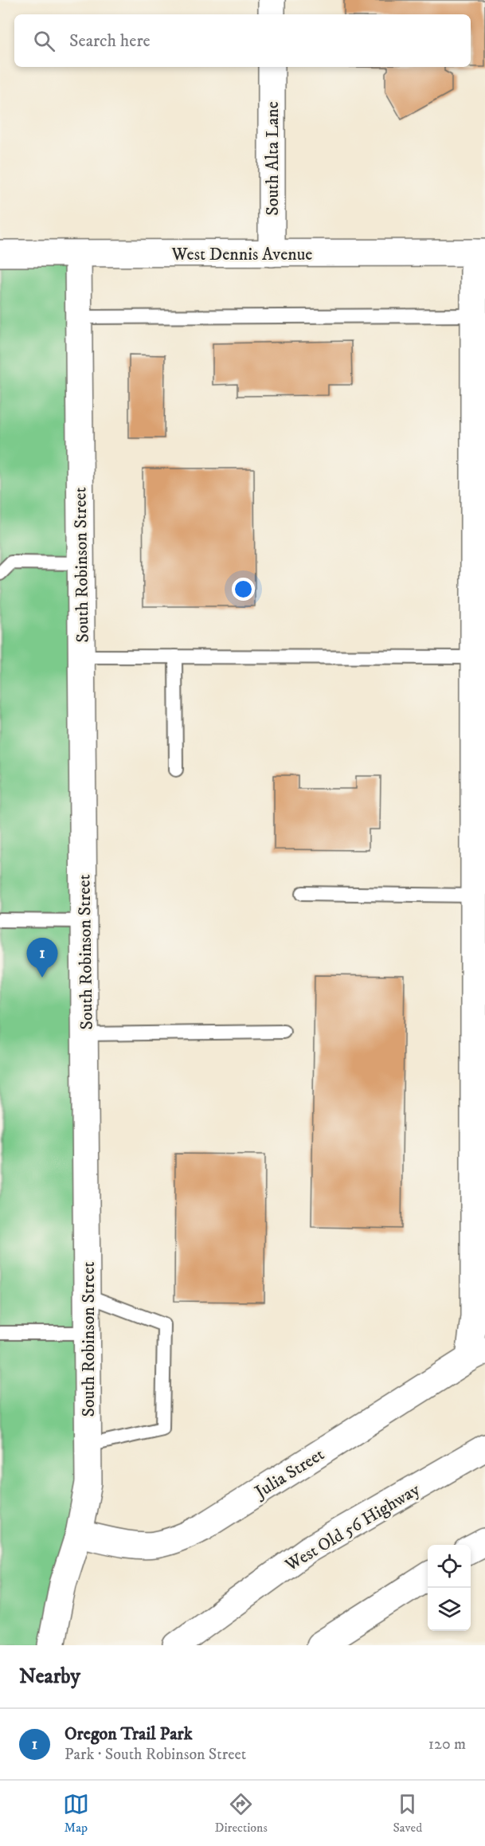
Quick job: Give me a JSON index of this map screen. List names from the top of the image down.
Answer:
{
  "streets": {
    "street": [
      "South Alta Lane",
      "West Dennis Avenue",
      "South Robinson Street",
      "Julia Street",
      "West Old 56 Highway"
    ]
  },
  "crossings": [
    ["South Alta Lane", "West Dennis Avenue"],
    ["West Dennis Avenue", "South Robinson Street"],
    ["South Robinson Street", "Julia Street"]
  ],
  "page": {
    "search": "Search here",
    "pins": "1",
    "heading": "Nearby",
    "list": [
      {
        "mark": "1",
        "name": "Oregon Trail Park",
        "note": "Park · South Robinson Street",
        "value": "120 m"
      }
    ],
    "nav": ["Map", "Directions", "Saved"]
  }
}
